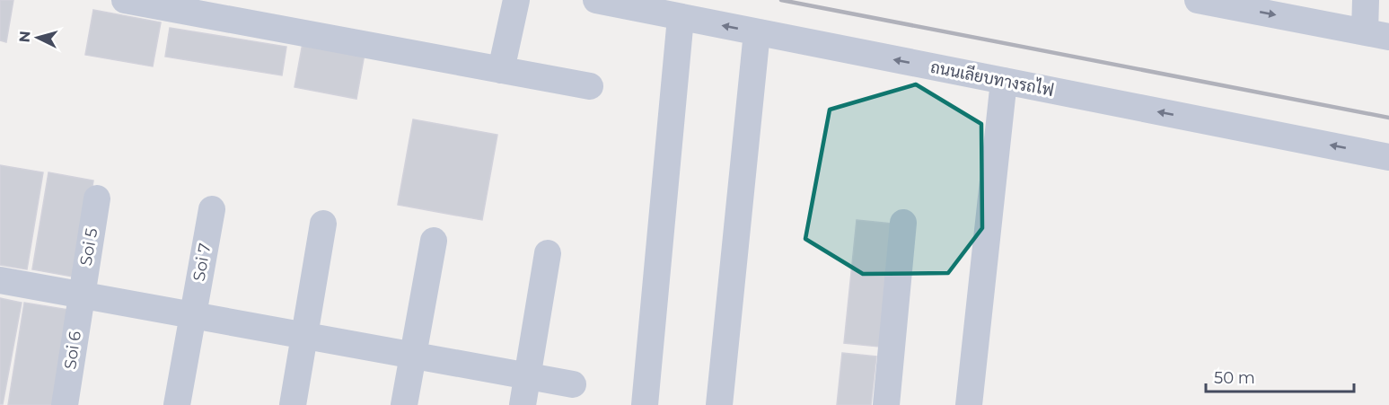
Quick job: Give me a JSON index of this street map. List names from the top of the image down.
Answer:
{
  "streets": {
    "street": [
      "ถนนเลียบทางรถไฟ",
      "Soi 5",
      "Soi 7",
      "Soi 6"
    ]
  },
  "crossings": [
    ["Soi 5", "Soi 6"]
  ],
  "one_way": ["ถนนเลียบทางรถไฟ"],
  "scale_bar": "50 m",
  "north": "left"
}
